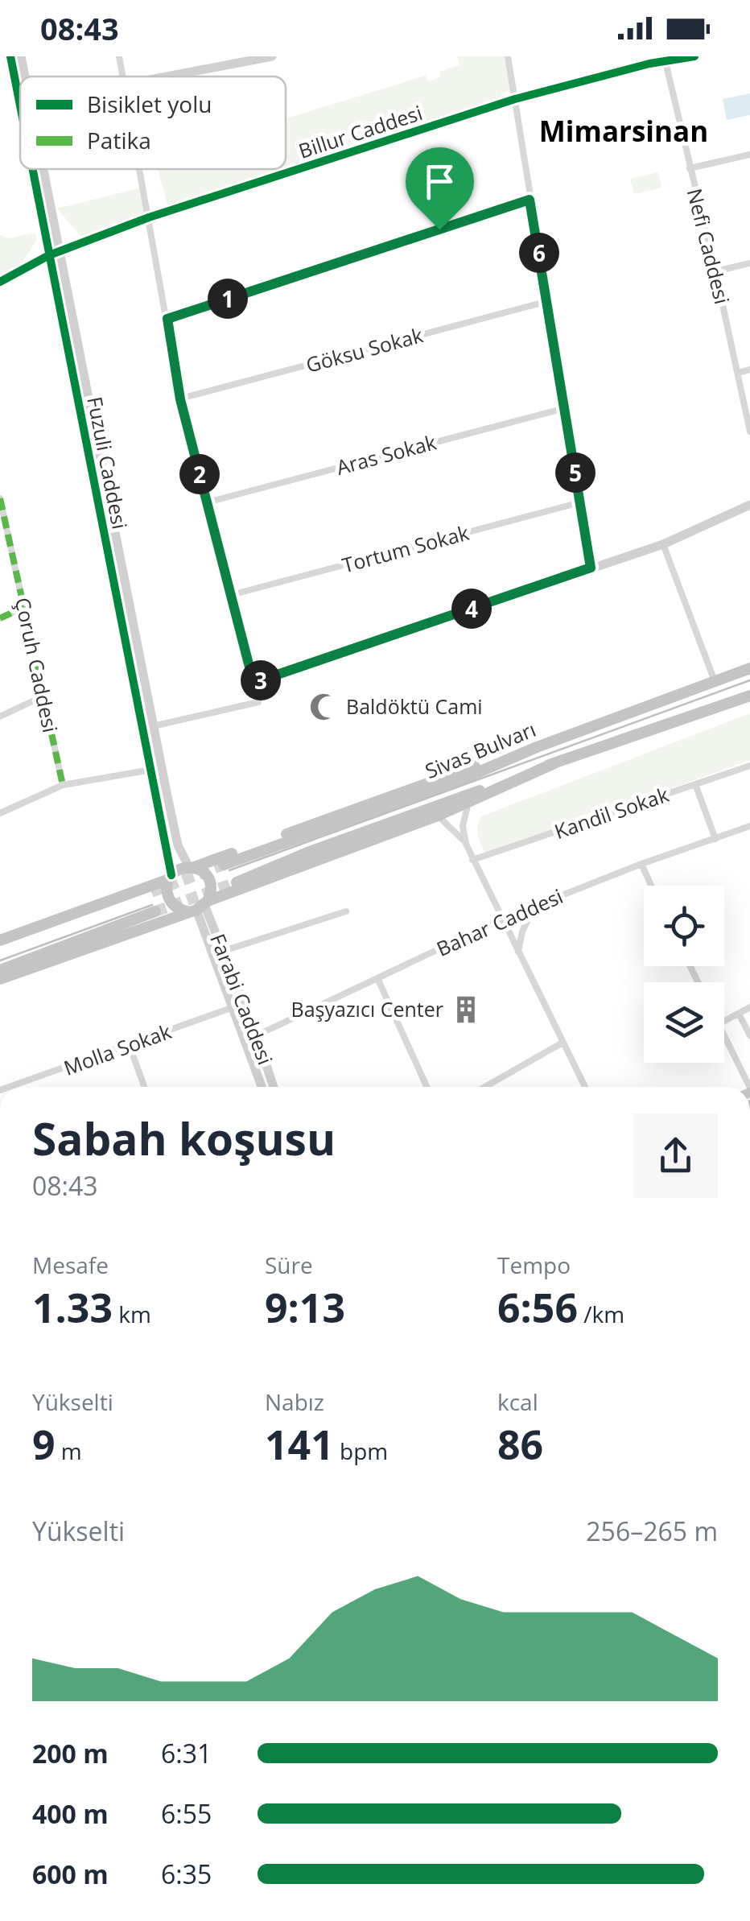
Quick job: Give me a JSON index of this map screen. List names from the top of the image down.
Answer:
{
  "streets": {
    "highway": ["Sivas Bulvarı"],
    "street": [
      "Billur Caddesi",
      "Nefi Caddesi",
      "Göksu Sokak",
      "Aras Sokak",
      "Fuzuli Caddesi",
      "Tortum Sokak",
      "Çoruh Caddesi",
      "Kandil Sokak",
      "Bahar Caddesi",
      "Farabi Caddesi",
      "Molla Sokak"
    ]
  },
  "crossings": [
    ["Billur Caddesi", "Nefi Caddesi"],
    ["Billur Caddesi", "Fuzuli Caddesi"],
    ["Fuzuli Caddesi", "Farabi Caddesi"],
    ["Bahar Caddesi", "Farabi Caddesi"],
    ["Farabi Caddesi", "Molla Sokak"]
  ],
  "districts": ["Mimarsinan"],
  "places": {
    "mosque": ["Baldöktü Cami"],
    "building": ["Başyazıcı Center"]
  },
  "legend": ["Bisiklet yolu", "Patika"],
  "page": {
    "status": "08:43",
    "pins": [
      "6",
      "1",
      "5",
      "2",
      "4",
      "3"
    ],
    "heading": ["Sabah koşusu", "08:43"],
    "stats": [
      ["Mesafe", "1.33 km"],
      ["Süre", "9:13"],
      ["Tempo", "6:56 /km"],
      ["Yükselti", "9 m"],
      ["Nabız", "141 bpm"],
      ["kcal", "86"]
    ],
    "chart": ["Yükselti", "256–265 m"],
    "list": [
      {
        "name": "200 m",
        "note": "6:31"
      },
      {
        "name": "400 m",
        "note": "6:55"
      },
      {
        "name": "600 m",
        "note": "6:35"
      }
    ]
  }
}
